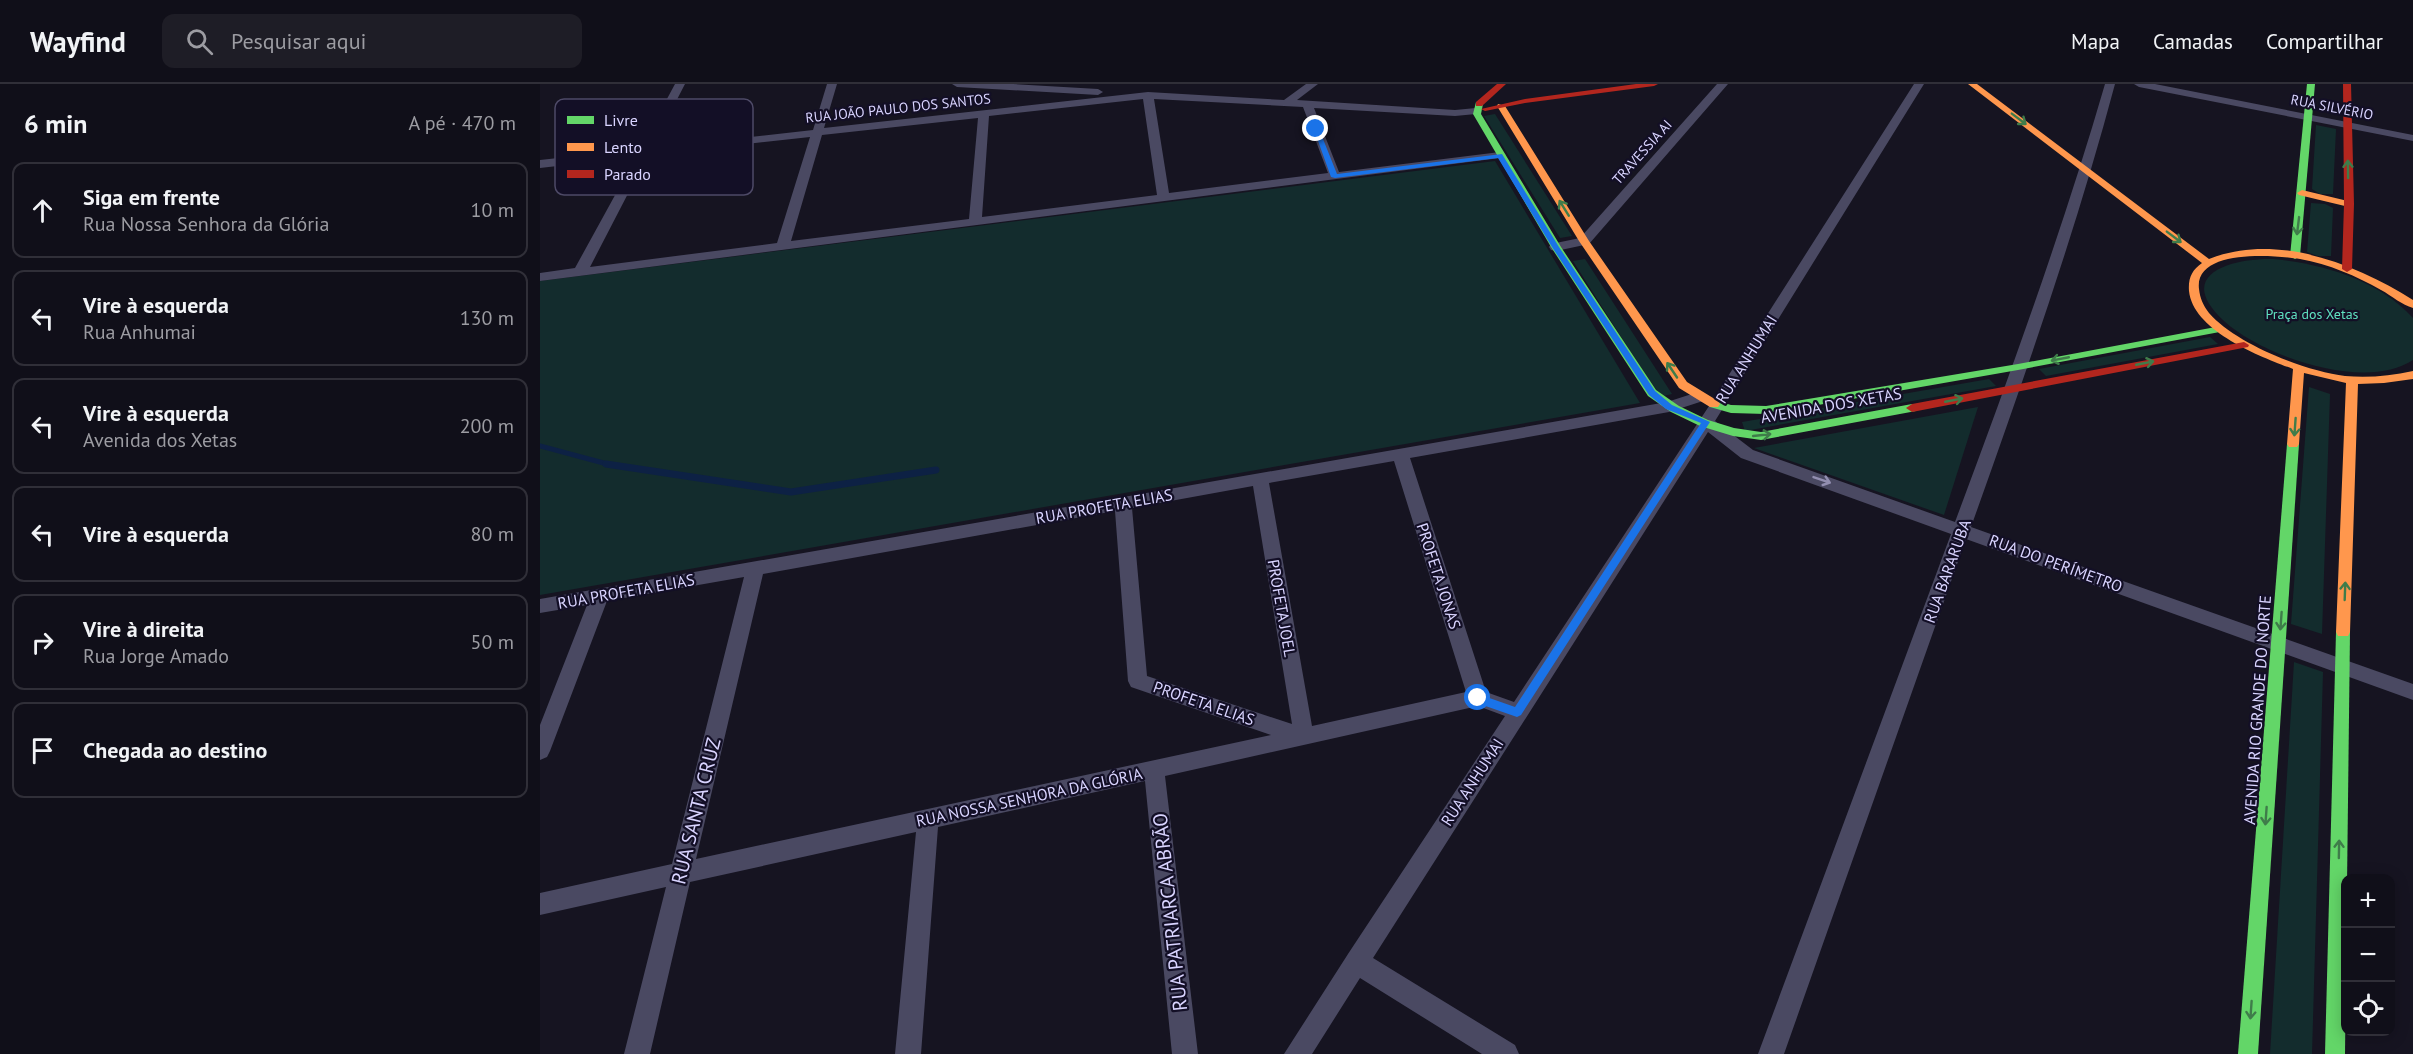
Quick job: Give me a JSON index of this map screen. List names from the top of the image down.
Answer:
{
  "streets": {
    "street": [
      "RUA SILVÉRIO",
      "RUA JOÃO PAULO DOS SANTOS",
      "TRAVESSIA AI",
      "RUA ANHUMAI",
      "AVENIDA DOS XETAS",
      "RUA PROFETA ELIAS",
      "RUA DO PERÍMETRO",
      "RUA BARARUBA",
      "PROFETA JONAS",
      "PROFETA JOEL",
      "PROFETA ELIAS",
      "AVENIDA RIO GRANDE DO NORTE",
      "RUA NOSSA SENHORA DA GLÓRIA",
      "RUA SANTA CRUZ",
      "RUA PATRIARCA ABRÃO"
    ]
  },
  "crossings": [
    ["RUA JOÃO PAULO DOS SANTOS", "AVENIDA DOS XETAS"],
    ["TRAVESSIA AI", "AVENIDA DOS XETAS"],
    ["RUA ANHUMAI", "AVENIDA DOS XETAS"],
    ["RUA ANHUMAI", "RUA DO PERÍMETRO"],
    ["AVENIDA DOS XETAS", "RUA PROFETA ELIAS"],
    ["AVENIDA DOS XETAS", "RUA DO PERÍMETRO"],
    ["AVENIDA DOS XETAS", "RUA BARARUBA"],
    ["RUA PROFETA ELIAS", "PROFETA JONAS"],
    ["RUA PROFETA ELIAS", "PROFETA JOEL"],
    ["RUA PROFETA ELIAS", "PROFETA ELIAS"],
    ["RUA PROFETA ELIAS", "RUA SANTA CRUZ"],
    ["RUA DO PERÍMETRO", "RUA BARARUBA"],
    ["RUA DO PERÍMETRO", "AVENIDA RIO GRANDE DO NORTE"],
    ["PROFETA JONAS", "RUA NOSSA SENHORA DA GLÓRIA"],
    ["PROFETA JOEL", "PROFETA ELIAS"],
    ["PROFETA JOEL", "RUA NOSSA SENHORA DA GLÓRIA"],
    ["PROFETA ELIAS", "RUA NOSSA SENHORA DA GLÓRIA"],
    ["RUA NOSSA SENHORA DA GLÓRIA", "RUA SANTA CRUZ"],
    ["RUA NOSSA SENHORA DA GLÓRIA", "RUA PATRIARCA ABRÃO"]
  ],
  "one_way": ["RUA DO PERÍMETRO"],
  "parks": ["Praça dos Xetas"],
  "legend": ["Livre", "Lento", "Parado"],
  "page": {
    "header": "Wayfind",
    "search": "Pesquisar aqui",
    "nav": ["Mapa", "Camadas", "Compartilhar"],
    "heading": ["6 min", "A pé · 470 m"],
    "list": [
      ["Siga em frente", "Rua Nossa Senhora da Glória", "10 m"],
      ["Vire à esquerda", "Rua Anhumai", "130 m"],
      ["Vire à esquerda", "Avenida dos Xetas", "200 m"],
      ["Vire à esquerda", "80 m"],
      ["Vire à direita", "Rua Jorge Amado", "50 m"],
      "Chegada ao destino"
    ],
    "map_buttons": ["+", "−"]
  }
}
